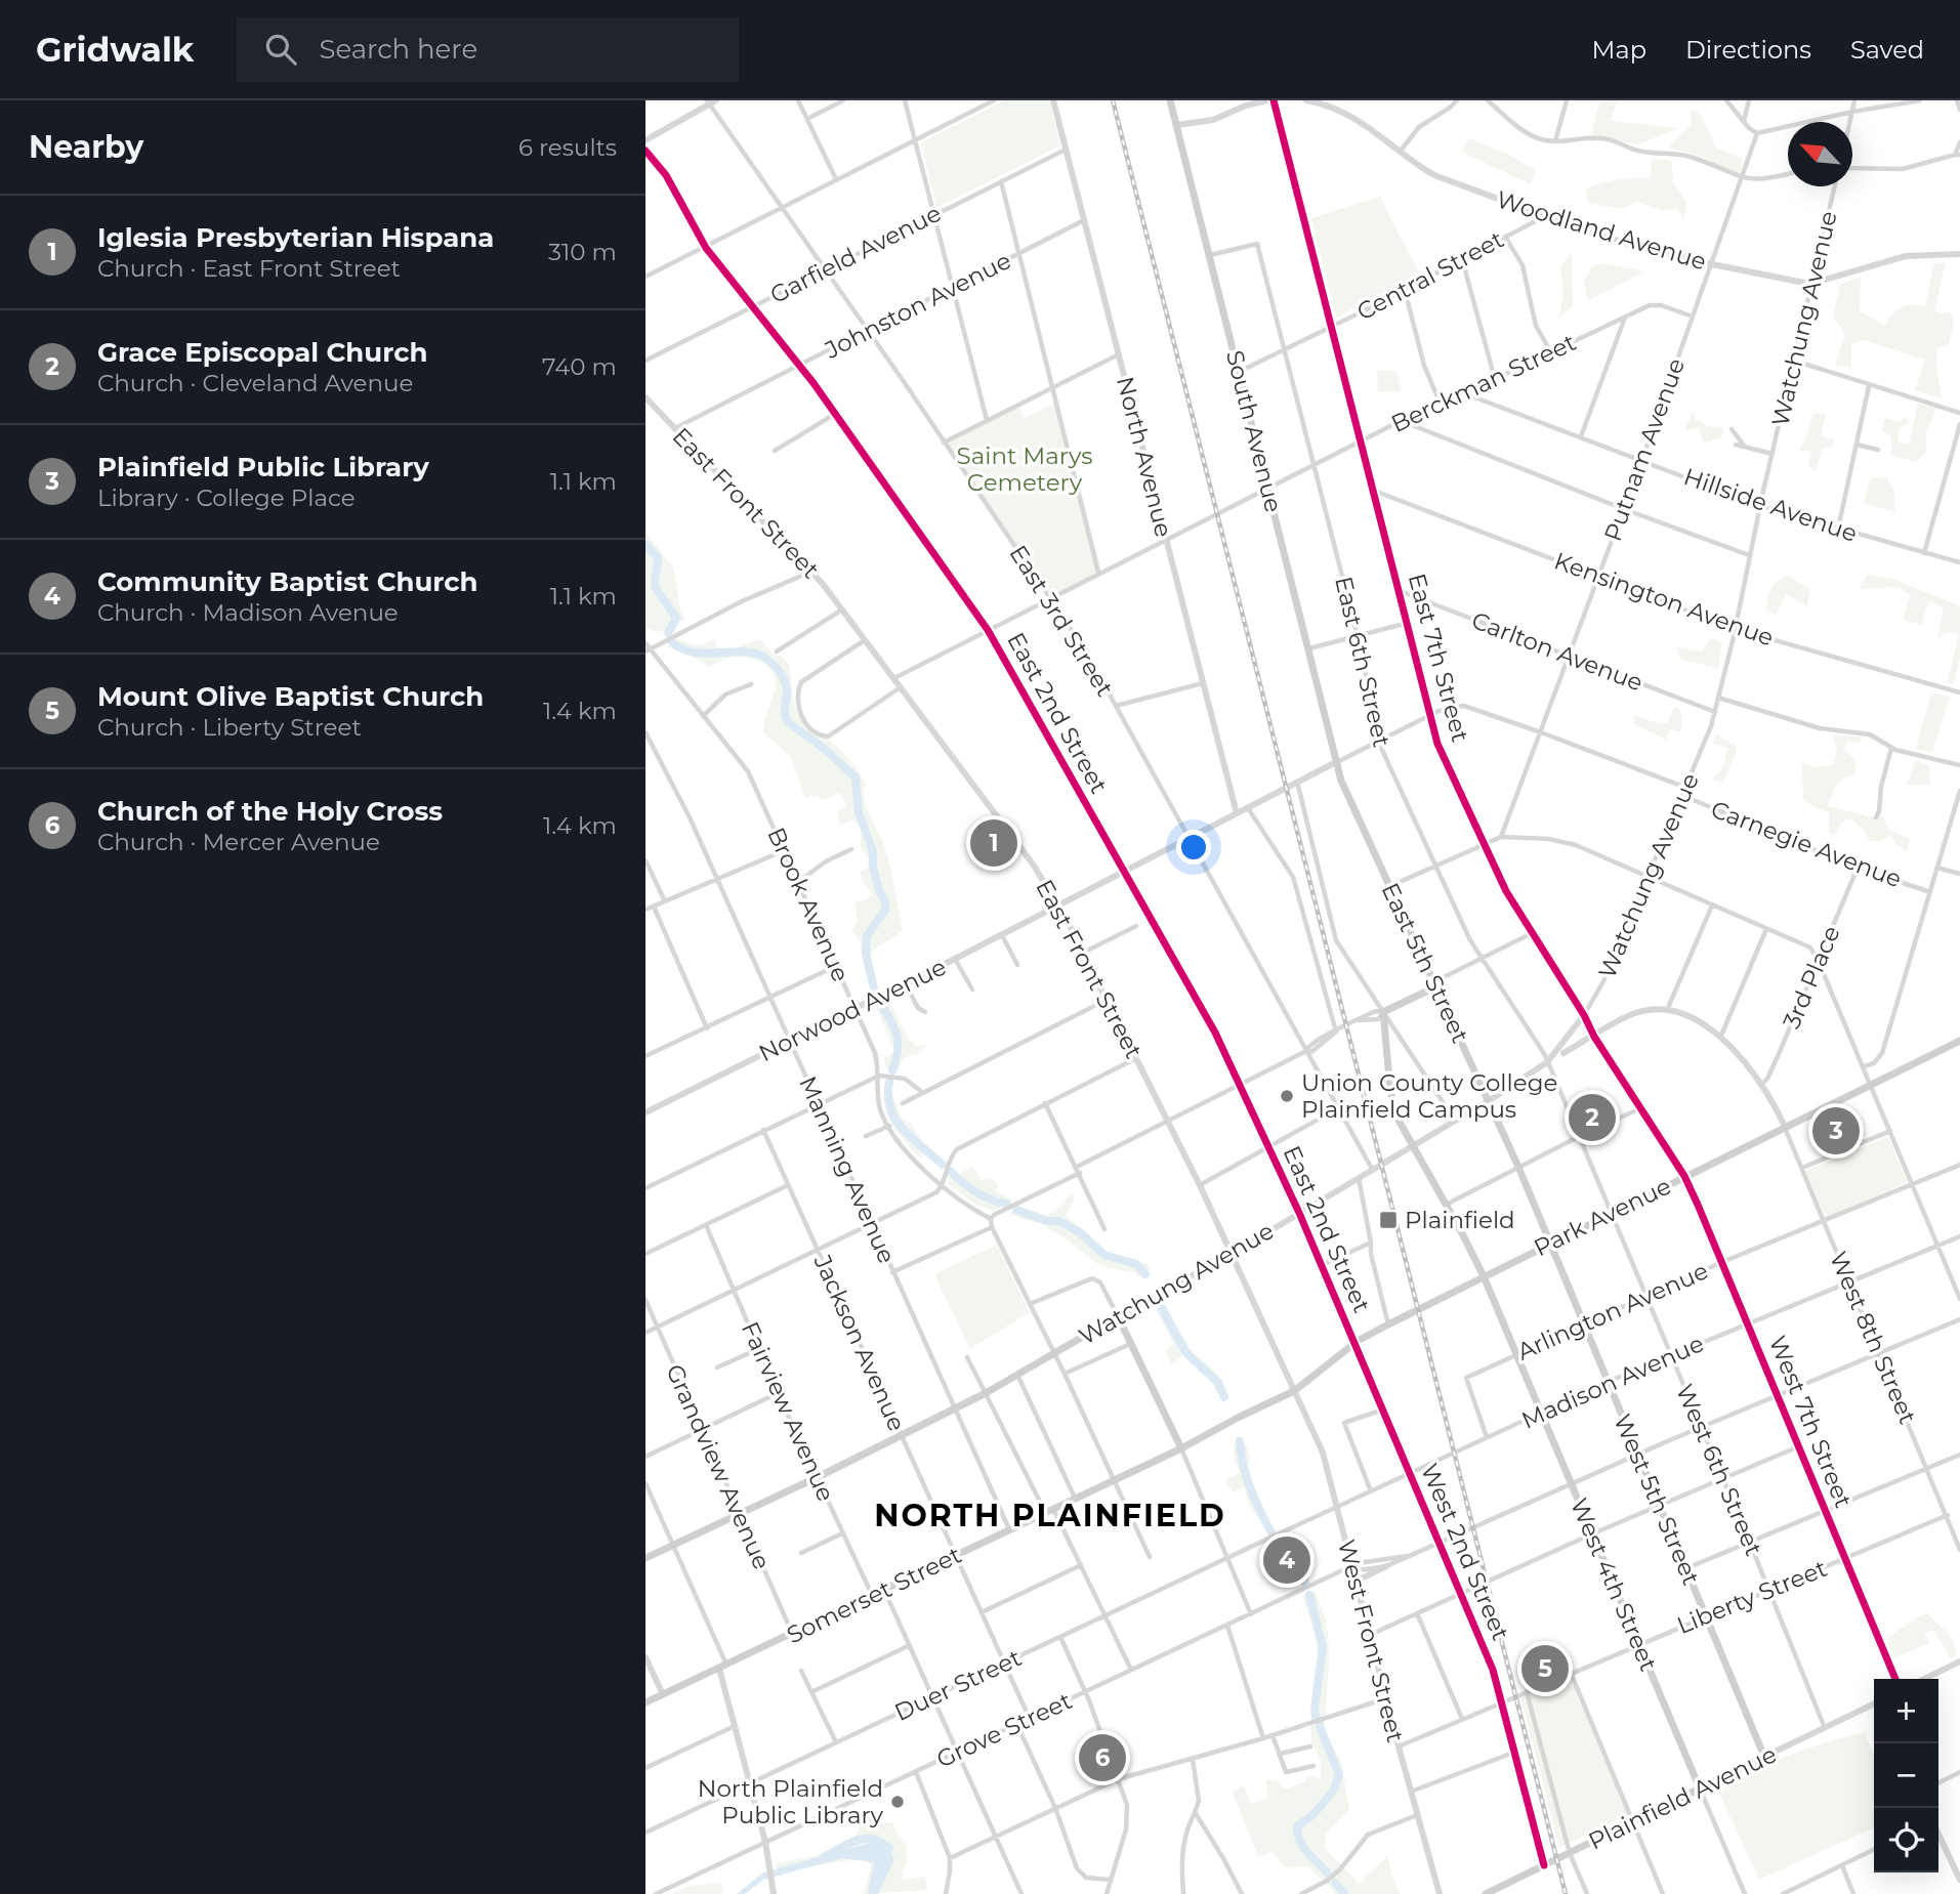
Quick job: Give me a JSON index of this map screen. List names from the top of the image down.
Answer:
{
  "streets": {
    "main road": [
      "Watchung Avenue",
      "South Avenue",
      "East 5th Street",
      "Park Avenue",
      "West 5th Street",
      "West 4th Street",
      "Somerset Street",
      "Plainfield Avenue"
    ],
    "street": [
      "Woodland Avenue",
      "Garfield Avenue",
      "Central Street",
      "Johnston Avenue",
      "Berckman Street",
      "Putnam Avenue",
      "North Avenue",
      "East Front Street",
      "Hillside Avenue",
      "Kensington Avenue",
      "East 3rd Street",
      "Carlton Avenue",
      "East 7th Street",
      "East 6th Street",
      "East 2nd Street",
      "Carnegie Avenue",
      "Brook Avenue",
      "3rd Place",
      "Norwood Avenue",
      "Manning Avenue",
      "Arlington Avenue",
      "West 8th Street",
      "Jackson Avenue",
      "Madison Avenue",
      "Fairview Avenue",
      "West 7th Street",
      "Grandview Avenue",
      "West 6th Street",
      "West 2nd Street",
      "Liberty Street",
      "West Front Street",
      "Duer Street",
      "Grove Street"
    ]
  },
  "crossings": [
    ["Woodland Avenue", "Central Street"],
    ["Woodland Avenue", "Watchung Avenue"],
    ["Woodland Avenue", "Putnam Avenue"],
    ["Garfield Avenue", "North Avenue"],
    ["Garfield Avenue", "East 3rd Street"],
    ["Garfield Avenue", "East 2nd Street"],
    ["Central Street", "South Avenue"],
    ["Central Street", "East 7th Street"],
    ["Central Street", "East 6th Street"],
    ["Johnston Avenue", "North Avenue"],
    ["Johnston Avenue", "East Front Street"],
    ["Johnston Avenue", "East 3rd Street"],
    ["Johnston Avenue", "East 2nd Street"],
    ["Watchung Avenue", "East Front Street"],
    ["Watchung Avenue", "Hillside Avenue"],
    ["Watchung Avenue", "Kensington Avenue"],
    ["Watchung Avenue", "East 3rd Street"],
    ["Watchung Avenue", "Carlton Avenue"],
    ["Watchung Avenue", "East 7th Street"],
    ["Watchung Avenue", "East 6th Street"],
    ["Watchung Avenue", "East 2nd Street"],
    ["Watchung Avenue", "Carnegie Avenue"],
    ["Watchung Avenue", "East 5th Street"],
    ["Watchung Avenue", "Manning Avenue"],
    ["Watchung Avenue", "Jackson Avenue"],
    ["Watchung Avenue", "Fairview Avenue"],
    ["Watchung Avenue", "Grandview Avenue"],
    ["Watchung Avenue", "West 4th Street"],
    ["Berckman Street", "South Avenue"],
    ["Berckman Street", "Putnam Avenue"],
    ["Berckman Street", "North Avenue"],
    ["Berckman Street", "East Front Street"],
    ["Berckman Street", "Hillside Avenue"],
    ["Berckman Street", "East 3rd Street"],
    ["Berckman Street", "East 7th Street"],
    ["Berckman Street", "East 6th Street"],
    ["Berckman Street", "East 2nd Street"],
    ["South Avenue", "East 6th Street"],
    ["South Avenue", "East 5th Street"],
    ["South Avenue", "Norwood Avenue"],
    ["Putnam Avenue", "Hillside Avenue"],
    ["Putnam Avenue", "Kensington Avenue"],
    ["Putnam Avenue", "Carlton Avenue"],
    ["North Avenue", "Norwood Avenue"],
    ["East Front Street", "Norwood Avenue"],
    ["East Front Street", "Park Avenue"],
    ["East Front Street", "Somerset Street"],
    ["East Front Street", "West Front Street"],
    ["Kensington Avenue", "East 7th Street"],
    ["East 3rd Street", "Norwood Avenue"],
    ["Carlton Avenue", "East 7th Street"],
    ["East 7th Street", "Park Avenue"],
    ["East 7th Street", "West 7th Street"],
    ["East 6th Street", "Park Avenue"],
    ["East 6th Street", "West 6th Street"],
    ["East 2nd Street", "Norwood Avenue"],
    ["East 2nd Street", "Park Avenue"],
    ["East 2nd Street", "West 2nd Street"],
    ["Carnegie Avenue", "3rd Place"],
    ["Brook Avenue", "Norwood Avenue"],
    ["East 5th Street", "Norwood Avenue"],
    ["East 5th Street", "Park Avenue"],
    ["East 5th Street", "West 5th Street"],
    ["Norwood Avenue", "Manning Avenue"],
    ["Manning Avenue", "Somerset Street"],
    ["Park Avenue", "West 8th Street"],
    ["Park Avenue", "West 7th Street"],
    ["Park Avenue", "West 6th Street"],
    ["Park Avenue", "West 5th Street"],
    ["Park Avenue", "West 2nd Street"],
    ["Park Avenue", "West 4th Street"],
    ["Park Avenue", "Somerset Street"],
    ["Park Avenue", "West Front Street"],
    ["Arlington Avenue", "West 8th Street"],
    ["Arlington Avenue", "Madison Avenue"],
    ["Arlington Avenue", "West 7th Street"],
    ["Arlington Avenue", "West 6th Street"],
    ["Arlington Avenue", "West 5th Street"],
    ["Arlington Avenue", "West 4th Street"],
    ["West 8th Street", "Madison Avenue"],
    ["West 8th Street", "Liberty Street"],
    ["Jackson Avenue", "Somerset Street"],
    ["Jackson Avenue", "Duer Street"],
    ["Jackson Avenue", "Grove Street"],
    ["Madison Avenue", "West 7th Street"],
    ["Madison Avenue", "West 6th Street"],
    ["Madison Avenue", "West 5th Street"],
    ["Madison Avenue", "West 2nd Street"],
    ["Madison Avenue", "West 4th Street"],
    ["Madison Avenue", "West Front Street"],
    ["Madison Avenue", "Duer Street"],
    ["Fairview Avenue", "Somerset Street"],
    ["West 7th Street", "Liberty Street"],
    ["Grandview Avenue", "Somerset Street"],
    ["West 6th Street", "Liberty Street"],
    ["West 6th Street", "Plainfield Avenue"],
    ["West 5th Street", "Liberty Street"],
    ["West 5th Street", "Plainfield Avenue"],
    ["West 2nd Street", "Liberty Street"],
    ["West 2nd Street", "Plainfield Avenue"],
    ["West 4th Street", "Liberty Street"],
    ["West 4th Street", "Plainfield Avenue"],
    ["Somerset Street", "West Front Street"],
    ["Liberty Street", "West Front Street"],
    ["West Front Street", "Grove Street"]
  ],
  "districts": ["NORTH PLAINFIELD"],
  "parks": ["Saint Marys Cemetery"],
  "places": {
    "other": ["Union County College Plainfield Campus", "North Plainfield Public Library"],
    "transit": ["Plainfield"]
  },
  "north": "top left",
  "page": {
    "header": "Gridwalk",
    "search": "Search here",
    "nav": ["Map", "Directions", "Saved"],
    "heading": ["Nearby", "6 results"],
    "list": [
      {
        "mark": "1",
        "name": "Iglesia Presbyterian Hispana",
        "note": "Church · East Front Street",
        "value": "310 m"
      },
      {
        "mark": "2",
        "name": "Grace Episcopal Church",
        "note": "Church · Cleveland Avenue",
        "value": "740 m"
      },
      {
        "mark": "3",
        "name": "Plainfield Public Library",
        "note": "Library · College Place",
        "value": "1.1 km"
      },
      {
        "mark": "4",
        "name": "Community Baptist Church",
        "note": "Church · Madison Avenue",
        "value": "1.1 km"
      },
      {
        "mark": "5",
        "name": "Mount Olive Baptist Church",
        "note": "Church · Liberty Street",
        "value": "1.4 km"
      },
      {
        "mark": "6",
        "name": "Church of the Holy Cross",
        "note": "Church · Mercer Avenue",
        "value": "1.4 km"
      }
    ],
    "pins": [
      "1",
      "2",
      "3",
      "4",
      "5",
      "6"
    ],
    "map_buttons": ["+", "−"]
  }
}
